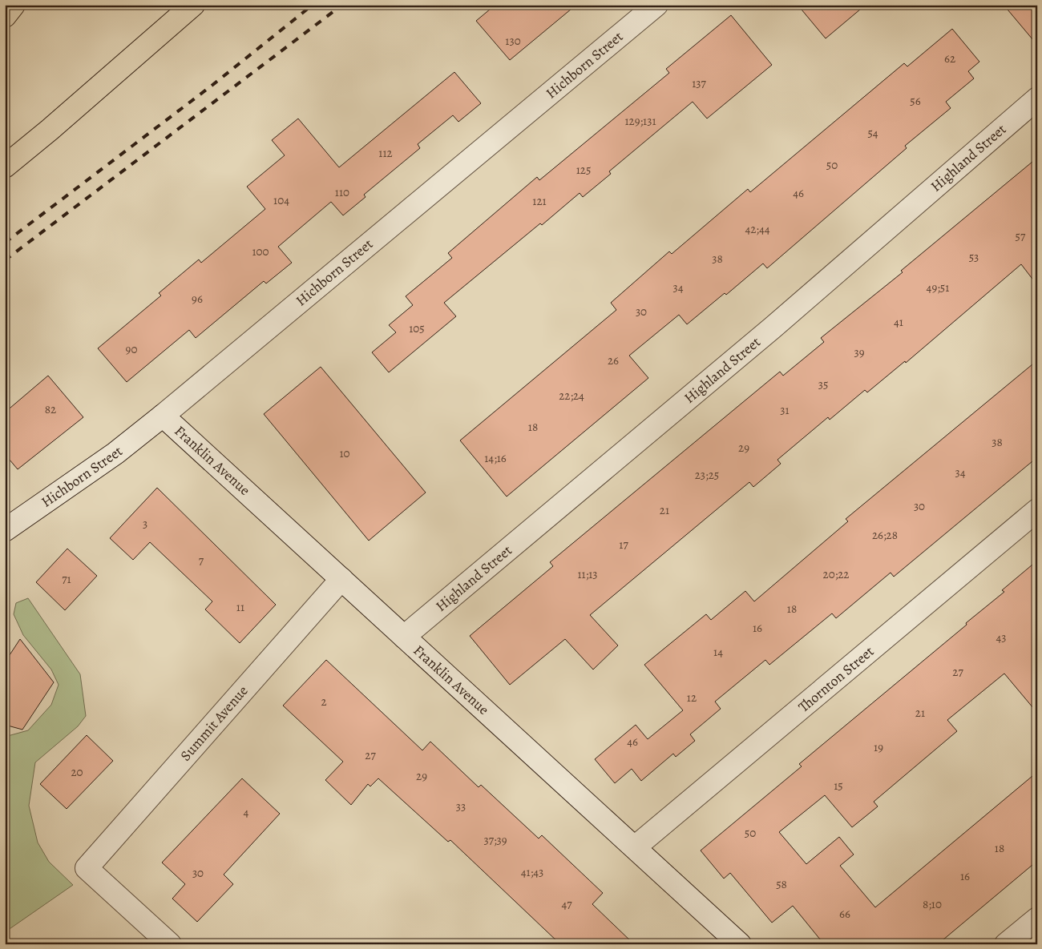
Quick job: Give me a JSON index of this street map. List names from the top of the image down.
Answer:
{
  "streets": {
    "street": [
      "Hichborn Street",
      "Highland Street",
      "Franklin Avenue",
      "Thornton Street",
      "Summit Avenue"
    ]
  },
  "crossings": [
    ["Hichborn Street", "Franklin Avenue"],
    ["Highland Street", "Franklin Avenue"],
    ["Franklin Avenue", "Thornton Street"],
    ["Franklin Avenue", "Summit Avenue"]
  ],
  "house_numbers": [
    "130",
    "62",
    "137",
    "56",
    "129;131",
    "54",
    "112",
    "50",
    "125",
    "110",
    "46",
    "104",
    "121",
    "42;44",
    "57",
    "100",
    "53",
    "38",
    "34",
    "49;51",
    "96",
    "30",
    "41",
    "105",
    "90",
    "39",
    "26",
    "35",
    "22;24",
    "82",
    "31",
    "18",
    "38",
    "29",
    "10",
    "14;16",
    "34",
    "23;25",
    "30",
    "21",
    "3",
    "26;28",
    "17",
    "7",
    "11;13",
    "20;22",
    "71",
    "11",
    "18",
    "16",
    "43",
    "14",
    "27",
    "12",
    "2",
    "21",
    "46",
    "19",
    "27",
    "20",
    "29",
    "15",
    "33",
    "4",
    "50",
    "37;39",
    "18",
    "41;43",
    "30",
    "16",
    "58",
    "47",
    "8;10",
    "66"
  ]
}
